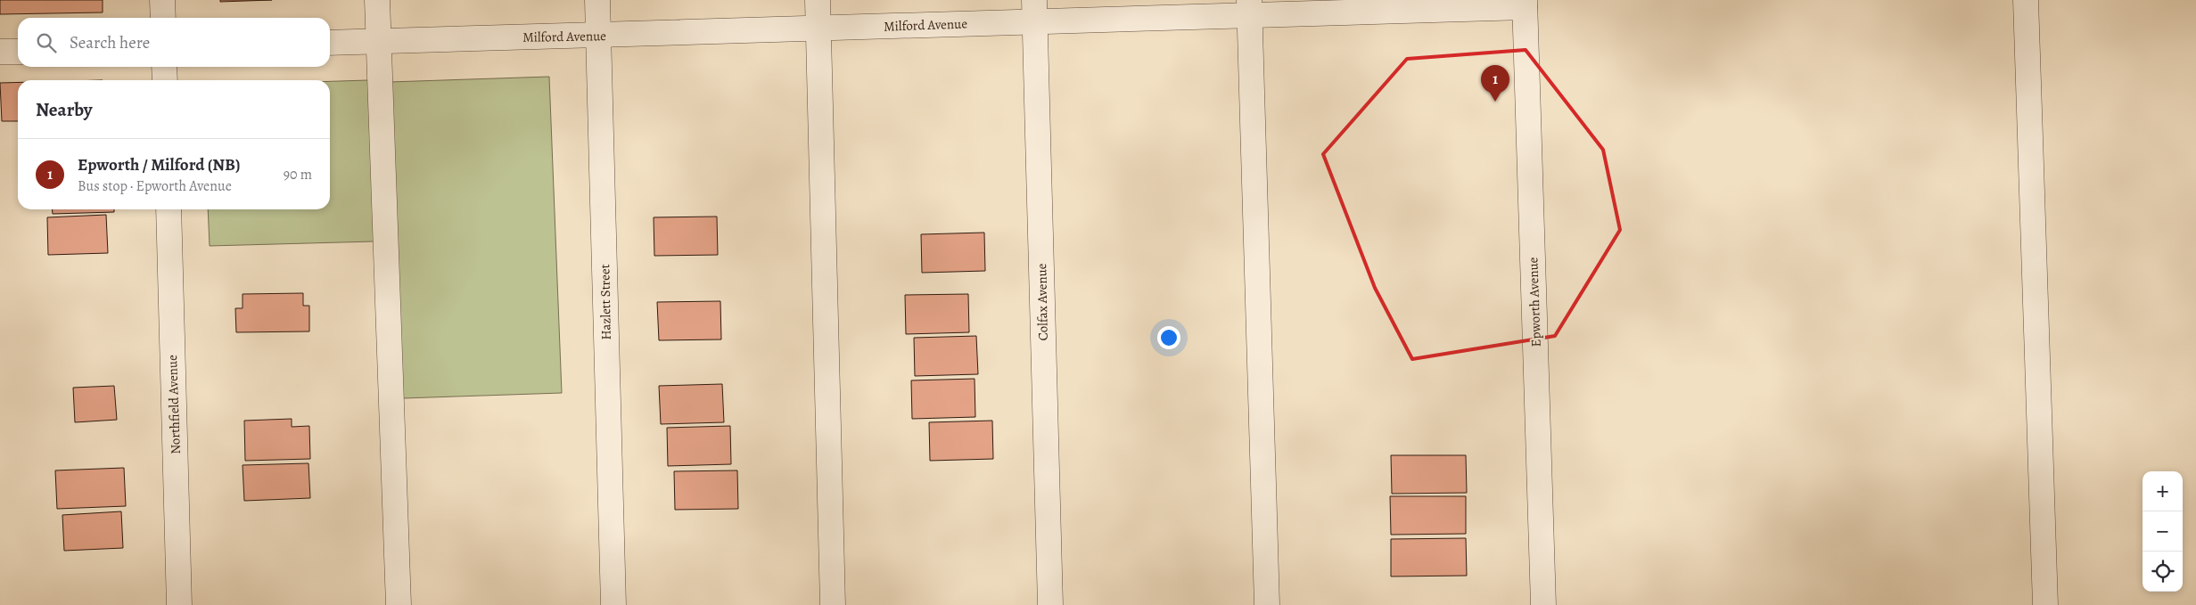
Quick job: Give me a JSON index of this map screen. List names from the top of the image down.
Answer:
{
  "streets": {
    "street": [
      "Milford Avenue",
      "Hazlett Street",
      "Colfax Avenue",
      "Epworth Avenue",
      "Northfield Avenue"
    ]
  },
  "crossings": [
    ["Milford Avenue", "Hazlett Street"],
    ["Milford Avenue", "Colfax Avenue"],
    ["Milford Avenue", "Epworth Avenue"]
  ],
  "page": {
    "search": "Search here",
    "pins": "1",
    "heading": "Nearby",
    "list": [
      {
        "mark": "1",
        "name": "Epworth / Milford (NB)",
        "note": "Bus stop · Epworth Avenue",
        "value": "90 m"
      }
    ],
    "map_buttons": ["+", "−"]
  }
}
